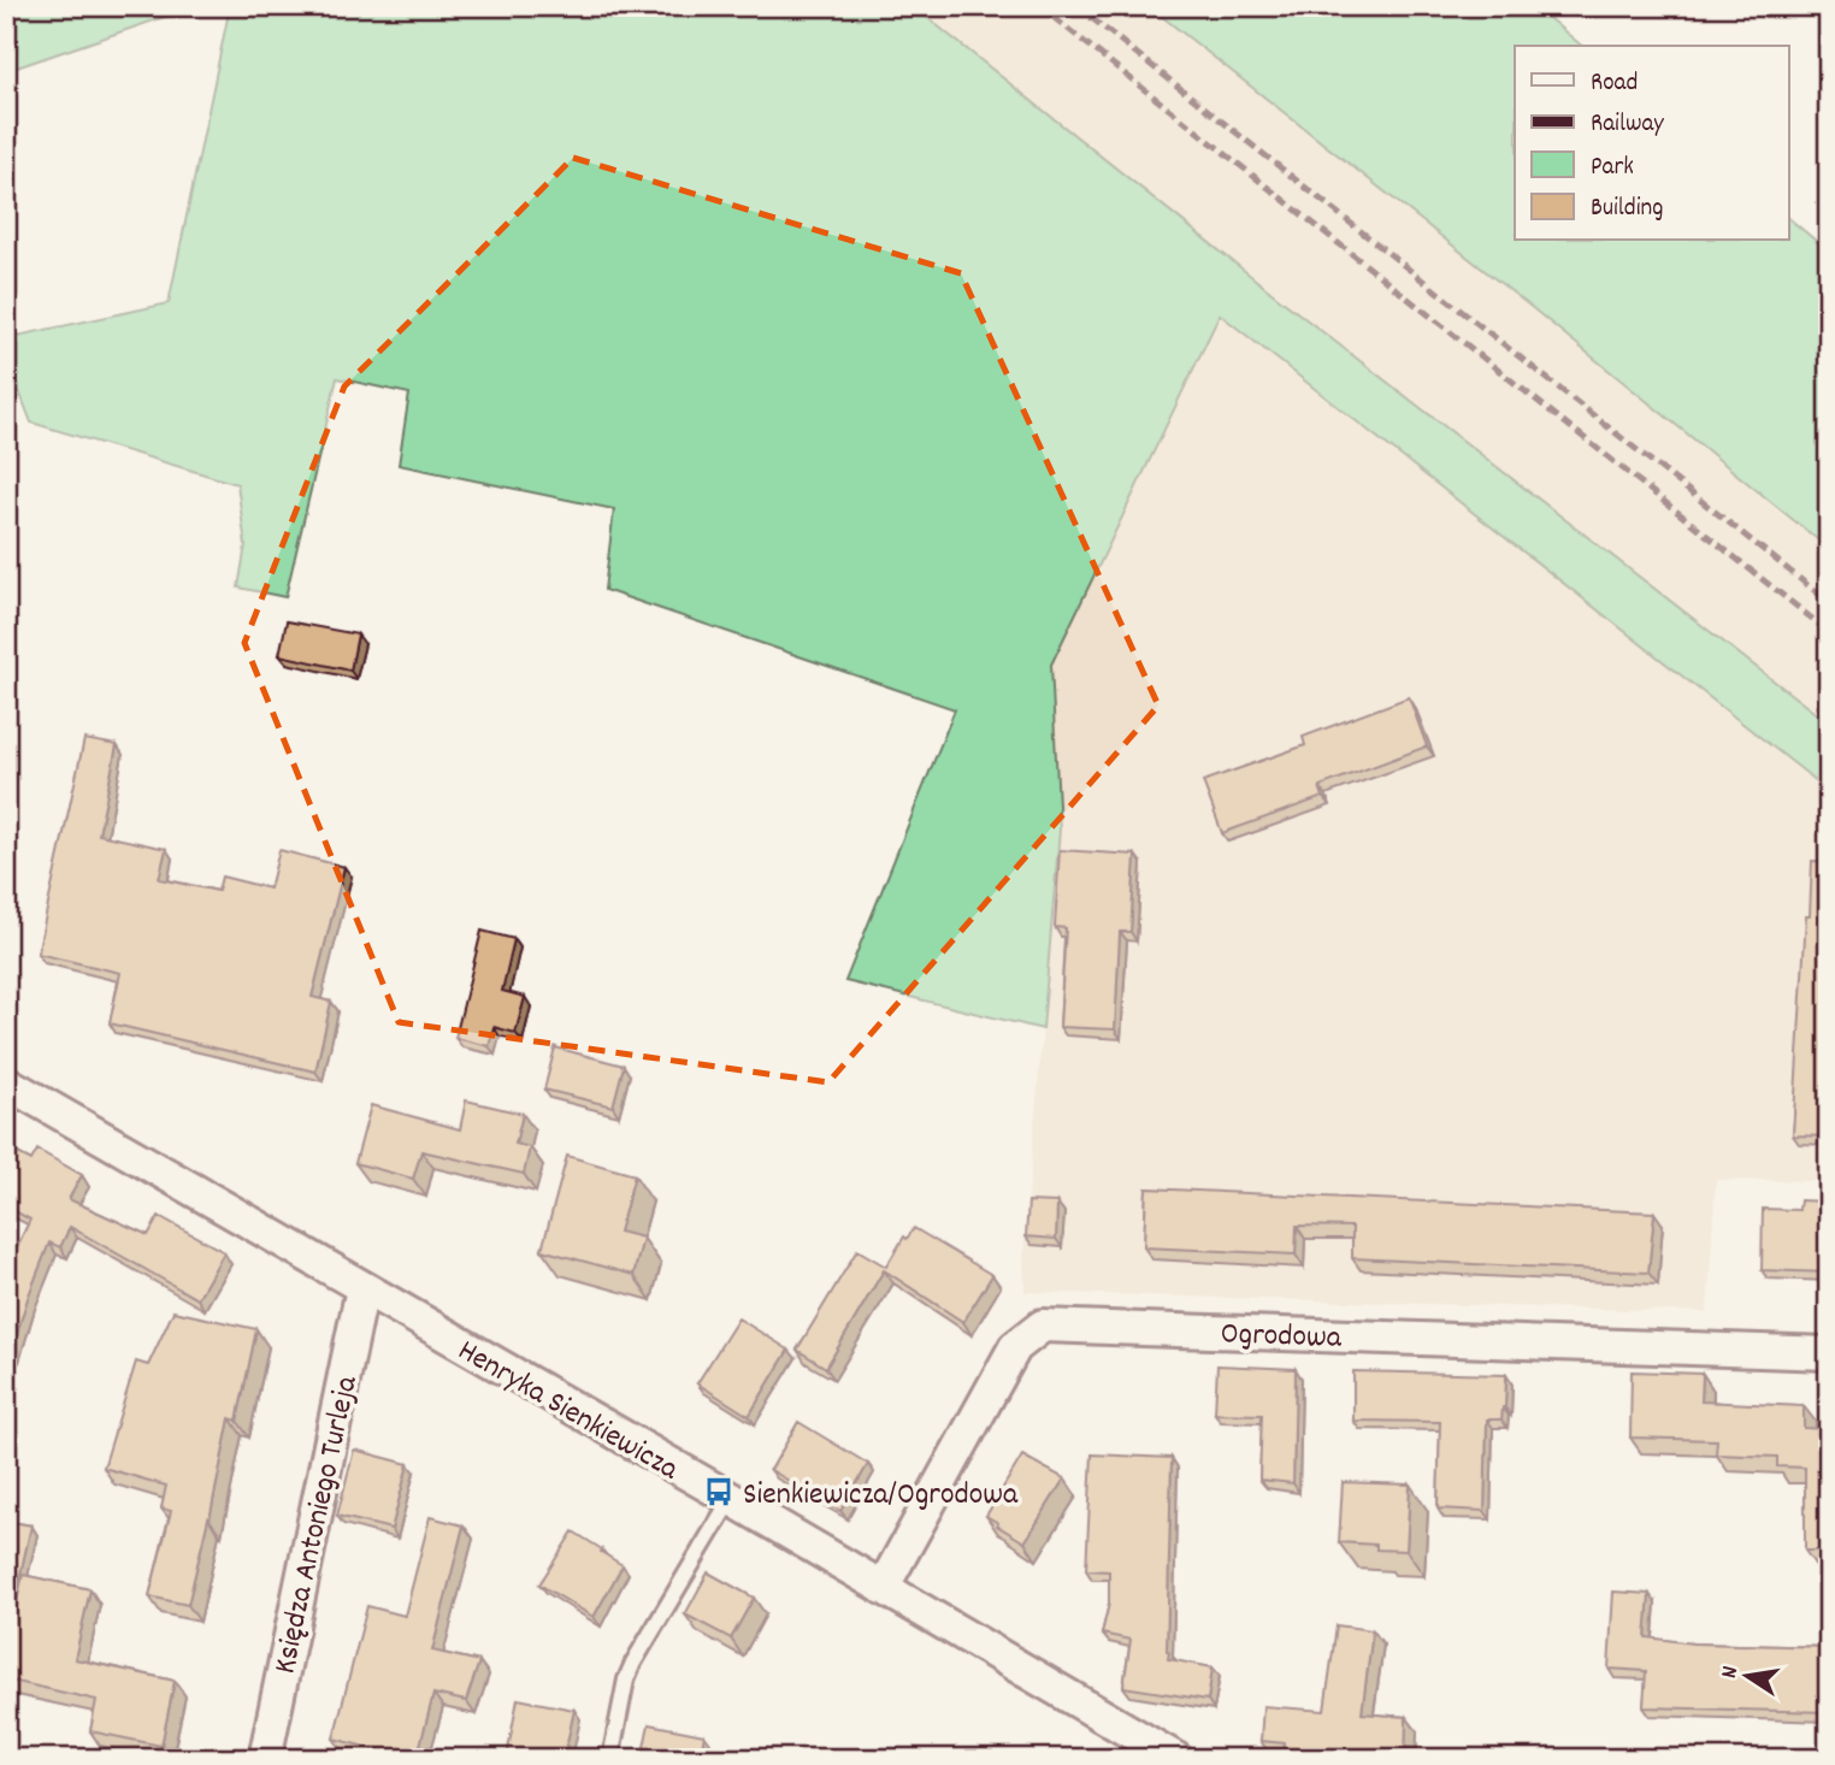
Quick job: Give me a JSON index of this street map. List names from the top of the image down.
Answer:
{
  "streets": {
    "street": ["Ogrodowa", "Henryka Sienkiewicza", "Księdza Antoniego Turleja"]
  },
  "crossings": [
    ["Ogrodowa", "Henryka Sienkiewicza"],
    ["Henryka Sienkiewicza", "Księdza Antoniego Turleja"]
  ],
  "places": {
    "bus stop": ["Sienkiewicza/Ogrodowa"]
  },
  "legend": [
    "Road",
    "Railway",
    "Park",
    "Building"
  ],
  "north": "left"
}
